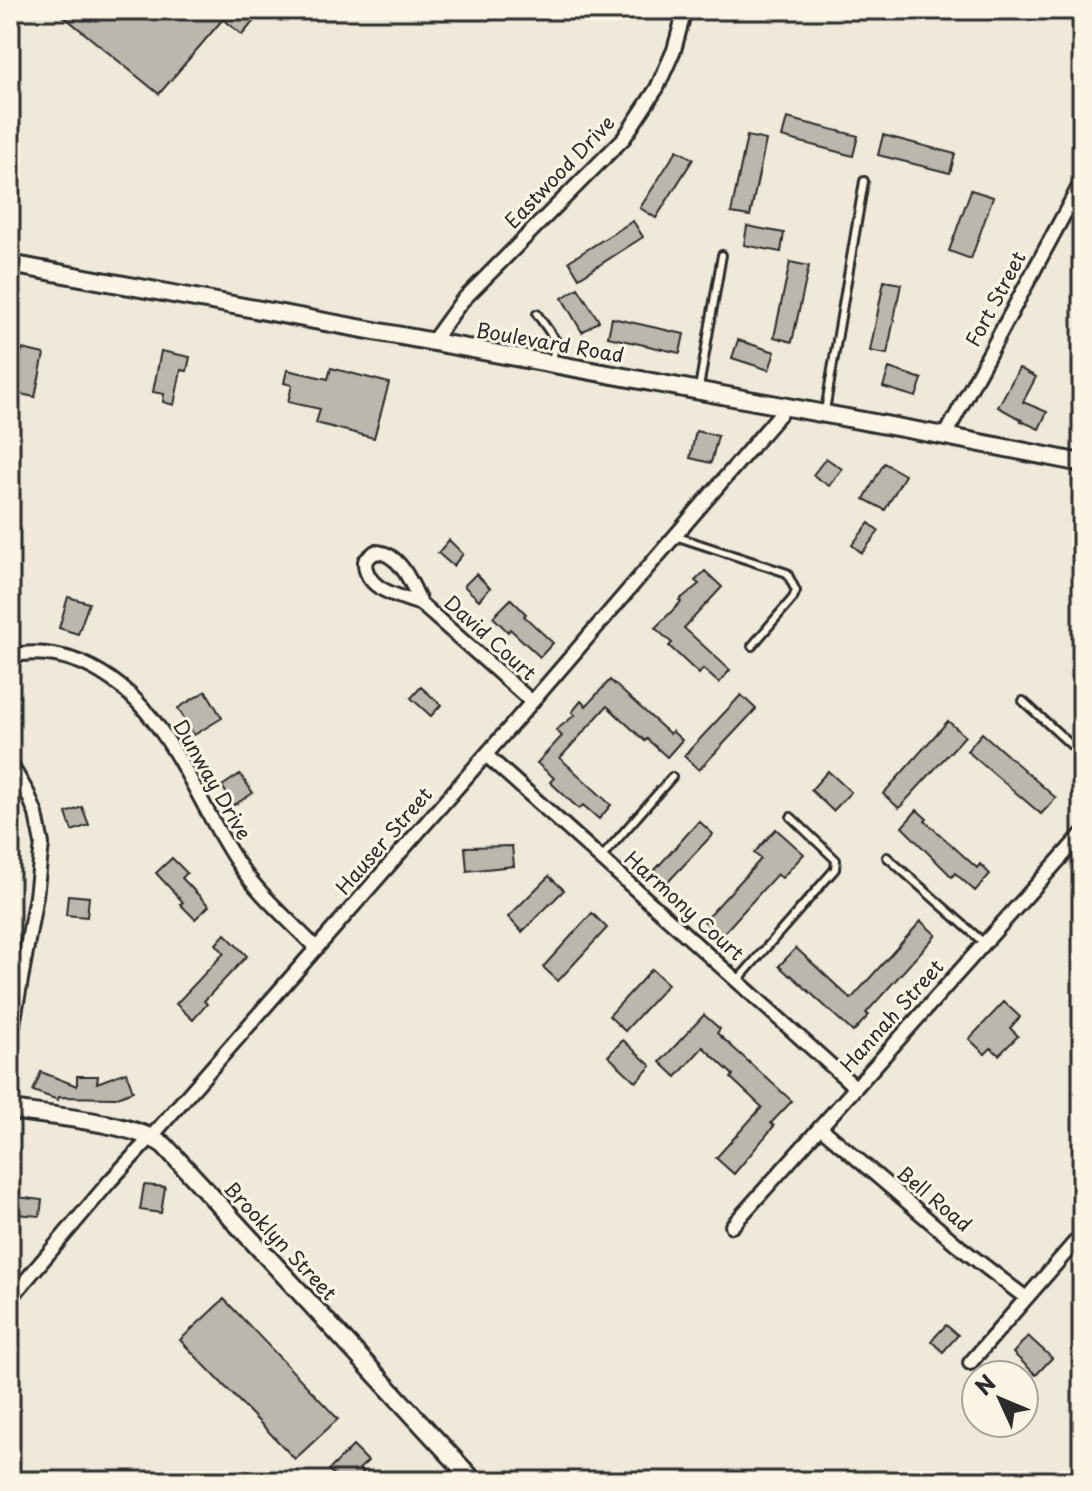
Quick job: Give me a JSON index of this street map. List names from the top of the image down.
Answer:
{
  "streets": {
    "street": [
      "Eastwood Drive",
      "Fort Street",
      "Boulevard Road",
      "David Court",
      "Dunway Drive",
      "Hauser Street",
      "Harmony Court",
      "Hannah Street",
      "Bell Road",
      "Brooklyn Street"
    ]
  },
  "crossings": [
    ["Eastwood Drive", "Boulevard Road"],
    ["Fort Street", "Boulevard Road"],
    ["Boulevard Road", "Hauser Street"],
    ["David Court", "Hauser Street"],
    ["Dunway Drive", "Hauser Street"],
    ["Hauser Street", "Harmony Court"],
    ["Hauser Street", "Brooklyn Street"],
    ["Harmony Court", "Hannah Street"],
    ["Hannah Street", "Bell Road"]
  ],
  "north": "top left"
}
